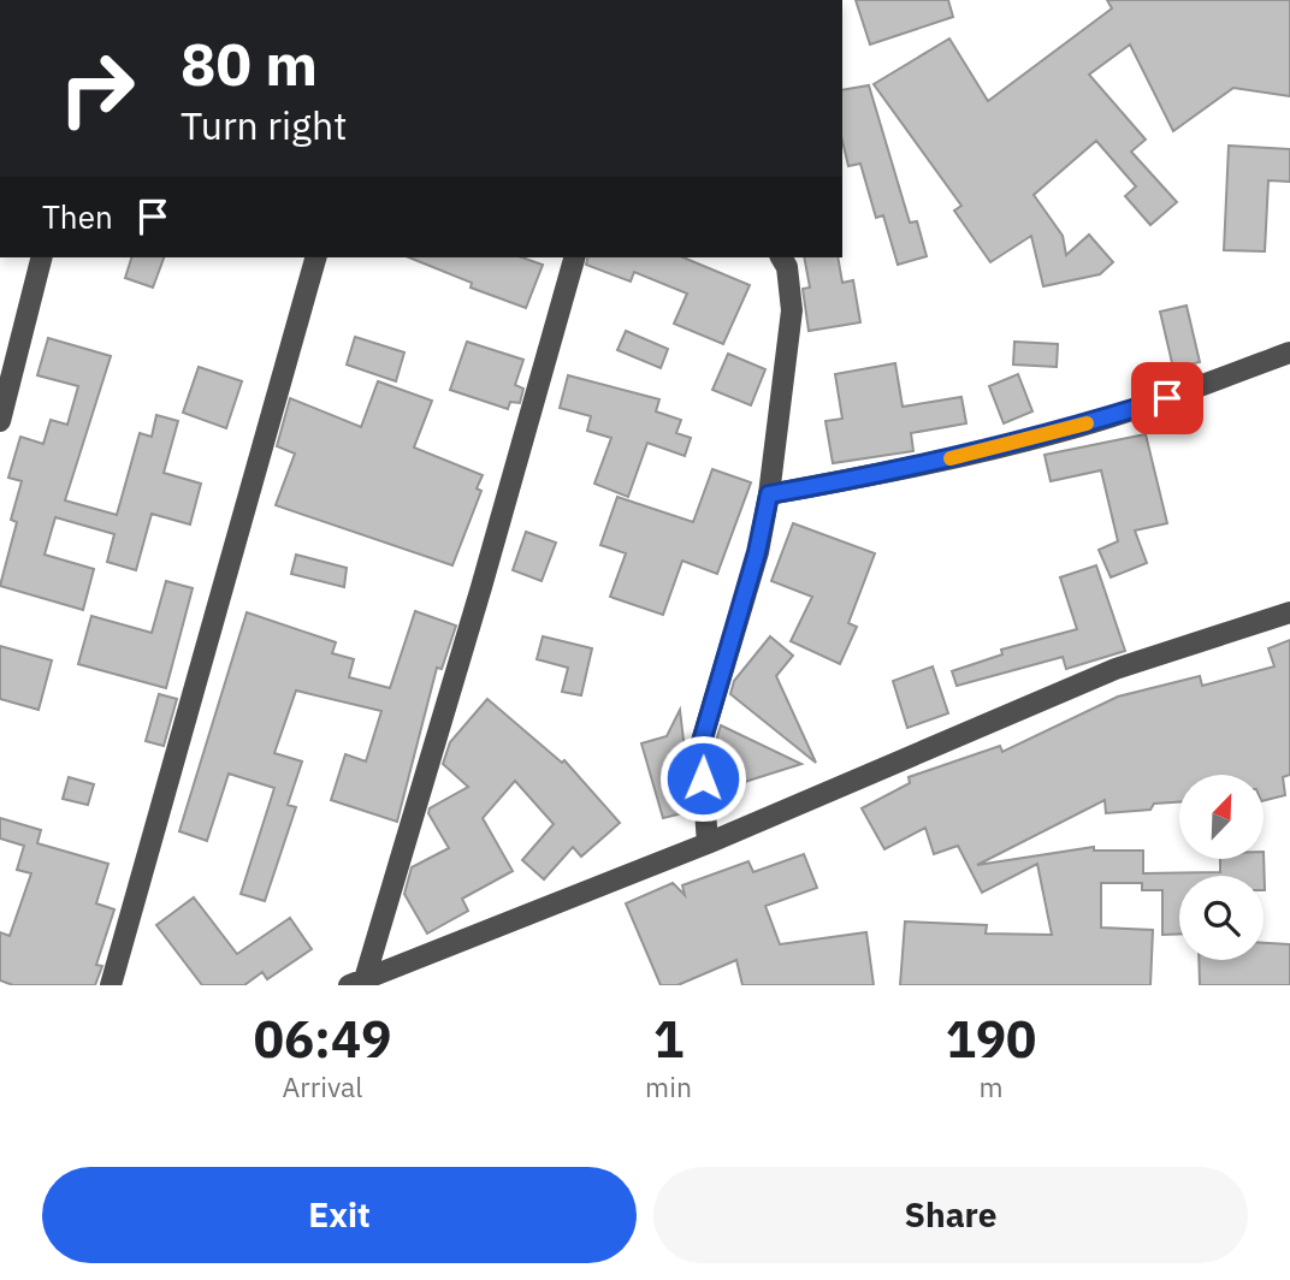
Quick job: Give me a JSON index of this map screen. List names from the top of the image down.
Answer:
{
  "north": "top right",
  "page": {
    "turn": ["80 m", "Turn right"],
    "then": "Then",
    "eta": [
      "06:49",
      "Arrival",
      "1",
      "min",
      "190",
      "m"
    ],
    "buttons": ["Exit", "Share"]
  }
}
